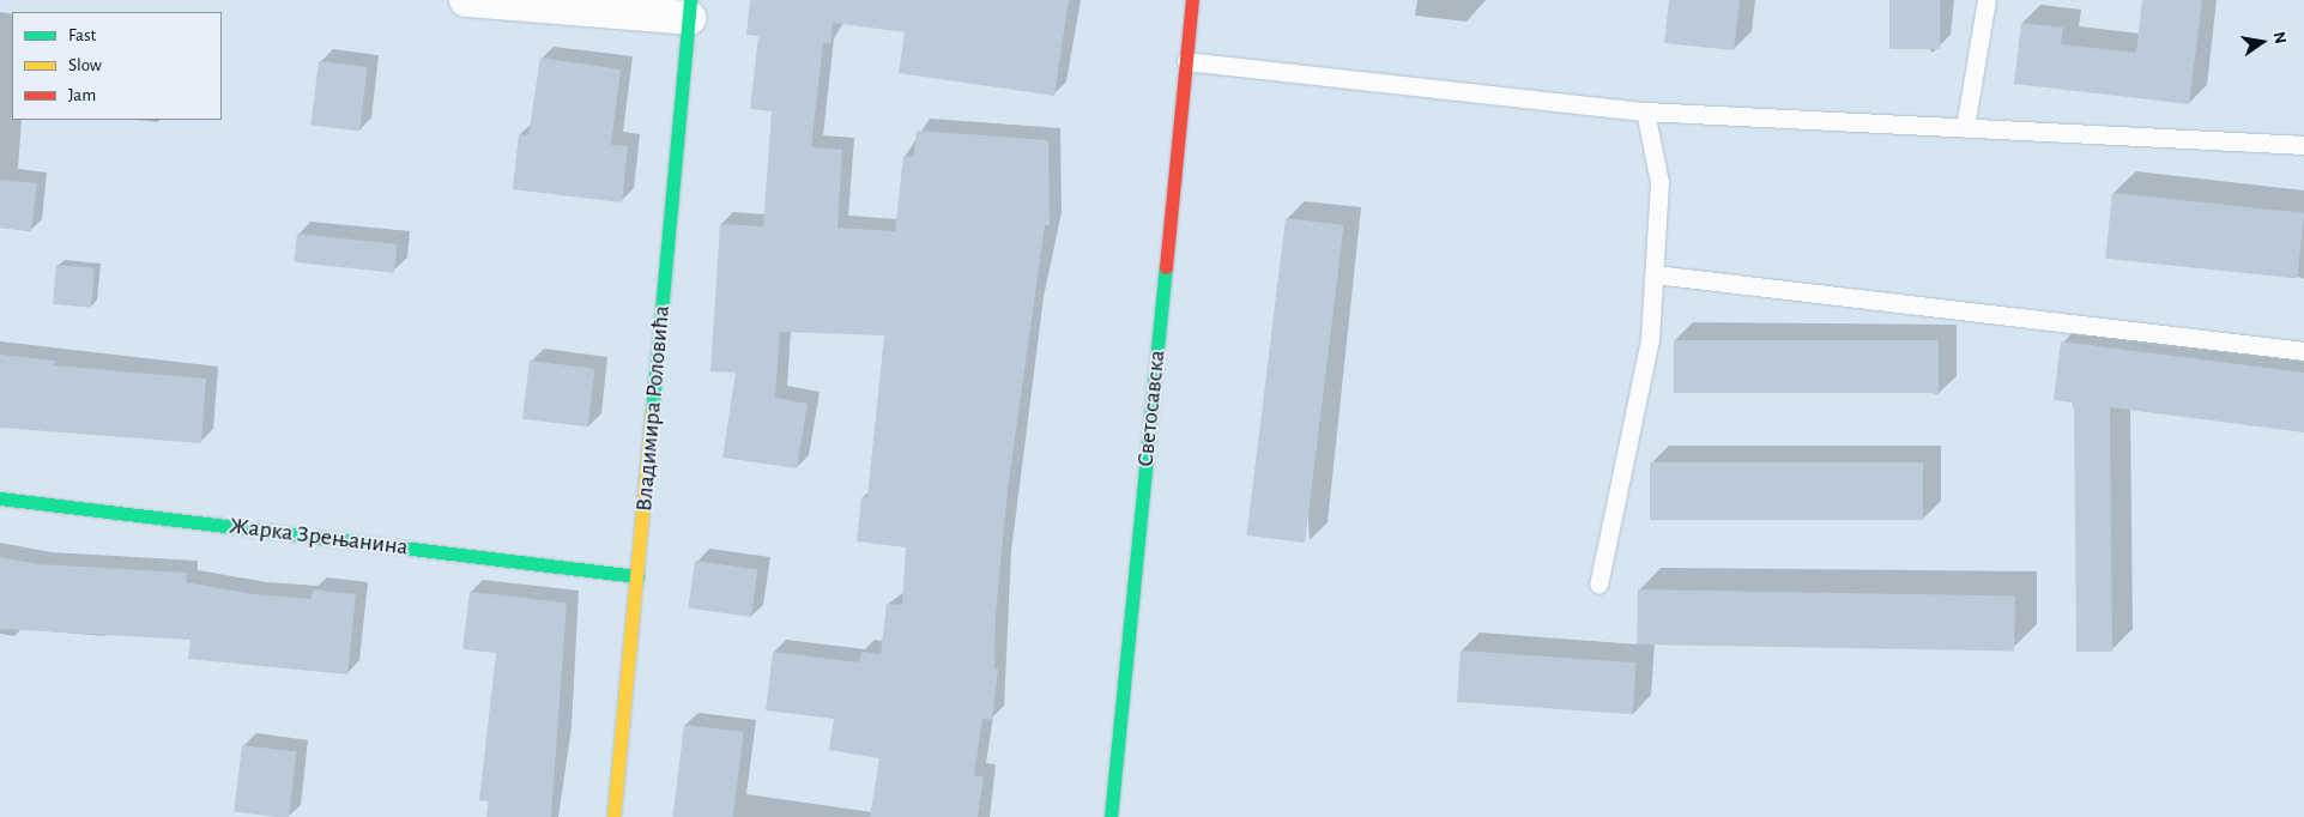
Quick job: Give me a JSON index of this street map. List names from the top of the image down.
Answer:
{
  "streets": {
    "street": ["Владимира Роловића", "Светосавска", "Жарка Зрењанина"]
  },
  "crossings": [
    ["Владимира Роловића", "Жарка Зрењанина"]
  ],
  "legend": ["Fast", "Slow", "Jam"],
  "north": "right"
}
